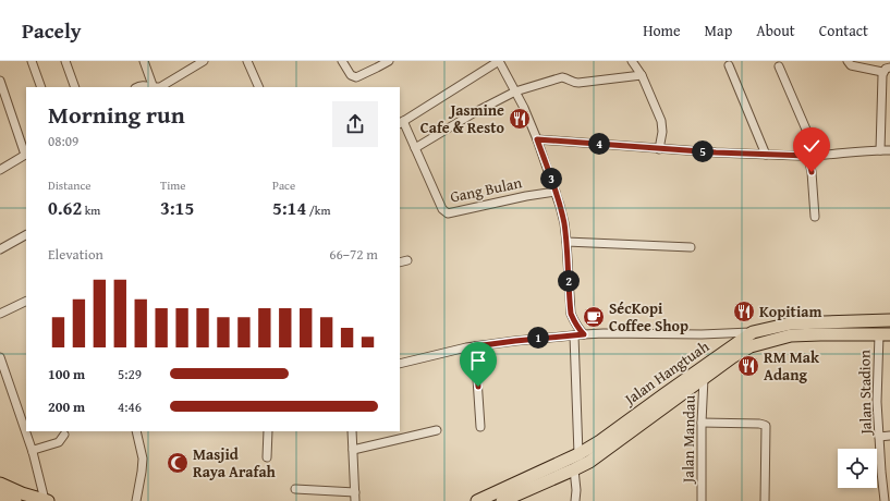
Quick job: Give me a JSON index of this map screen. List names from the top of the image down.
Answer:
{
  "streets": {
    "highway": ["Jalan Hangtuah"],
    "street": ["Gang Bulan", "Jalan Stadion", "Jalan Mandau"]
  },
  "crossings": [
    ["Jalan Hangtuah", "Jalan Stadion"],
    ["Jalan Hangtuah", "Jalan Mandau"]
  ],
  "places": {
    "restaurant": ["Jasmine Cafe & Resto", "Kopitiam", "RM Mak Adang"],
    "cafe": ["SécKopi Coffee Shop"],
    "mosque": ["Masjid Raya Arafah"]
  },
  "page": {
    "header": "Pacely",
    "nav": [
      "Home",
      "Map",
      "About",
      "Contact"
    ],
    "heading": ["Morning run", "08:09"],
    "pins": [
      "4",
      "5",
      "3",
      "2",
      "1"
    ],
    "stats": [
      ["Distance", "0.62 km"],
      ["Time", "3:15"],
      ["Pace", "5:14 /km"]
    ],
    "chart": ["Elevation", "66–72 m"],
    "list": [
      {
        "name": "100 m",
        "note": "5:29"
      },
      {
        "name": "200 m",
        "note": "4:46"
      }
    ]
  }
}
